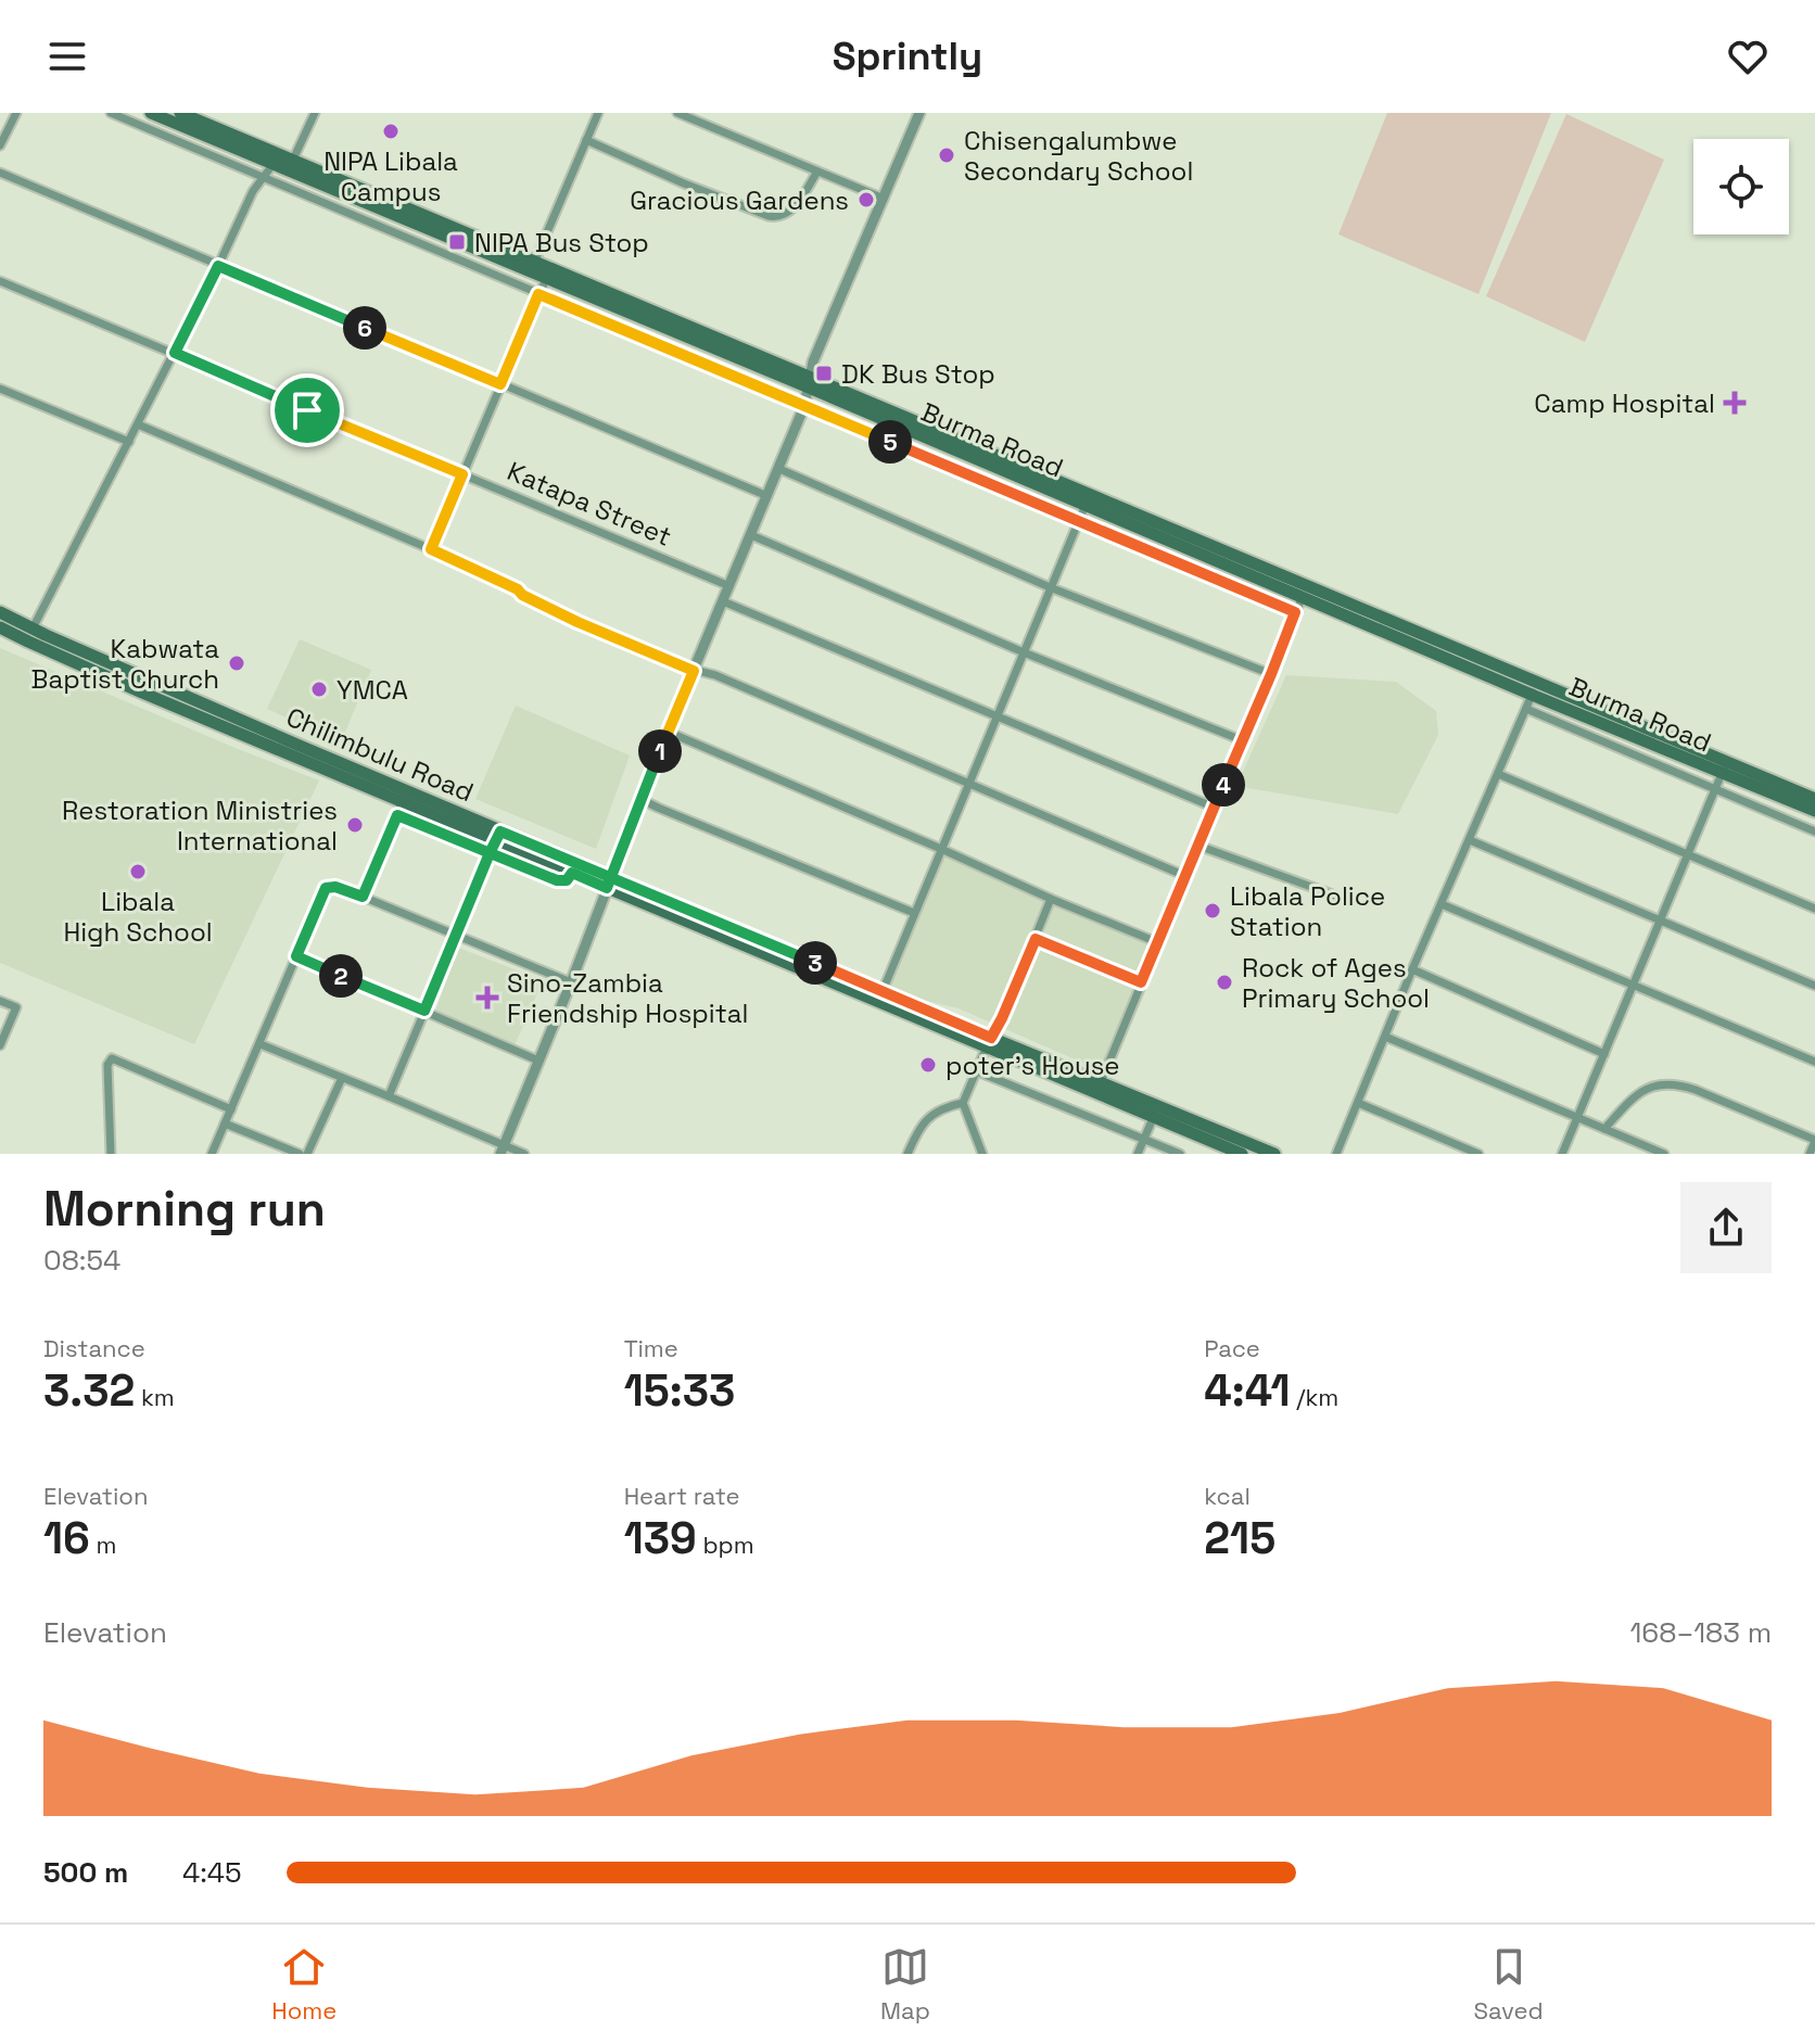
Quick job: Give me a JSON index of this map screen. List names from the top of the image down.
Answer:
{
  "streets": {
    "main road": ["Burma Road", "Chilimbulu Road"],
    "street": ["Katapa Street"]
  },
  "places": {
    "other": [
      "NIPA Libala Campus",
      "Chisengalumbwe Secondary School",
      "Gracious Gardens",
      "Kabwata Baptist Church",
      "YMCA",
      "Restoration Ministries International",
      "Libala High School",
      "Libala Police Station",
      "Rock of Ages Primary School",
      "poter's House"
    ],
    "transit": ["NIPA Bus Stop", "DK Bus Stop"],
    "health": ["Camp Hospital", "Sino-Zambia Friendship Hospital"]
  },
  "page": {
    "header": "Sprintly",
    "pins": [
      "6",
      "5",
      "1",
      "4",
      "3",
      "2"
    ],
    "heading": ["Morning run", "08:54"],
    "stats": [
      ["Distance", "3.32 km"],
      ["Time", "15:33"],
      ["Pace", "4:41 /km"],
      ["Elevation", "16 m"],
      ["Heart rate", "139 bpm"],
      ["kcal", "215"]
    ],
    "chart": ["Elevation", "168–183 m"],
    "list": [
      {
        "name": "500 m",
        "note": "4:45"
      }
    ],
    "tabs": ["Home", "Map", "Saved"]
  }
}
